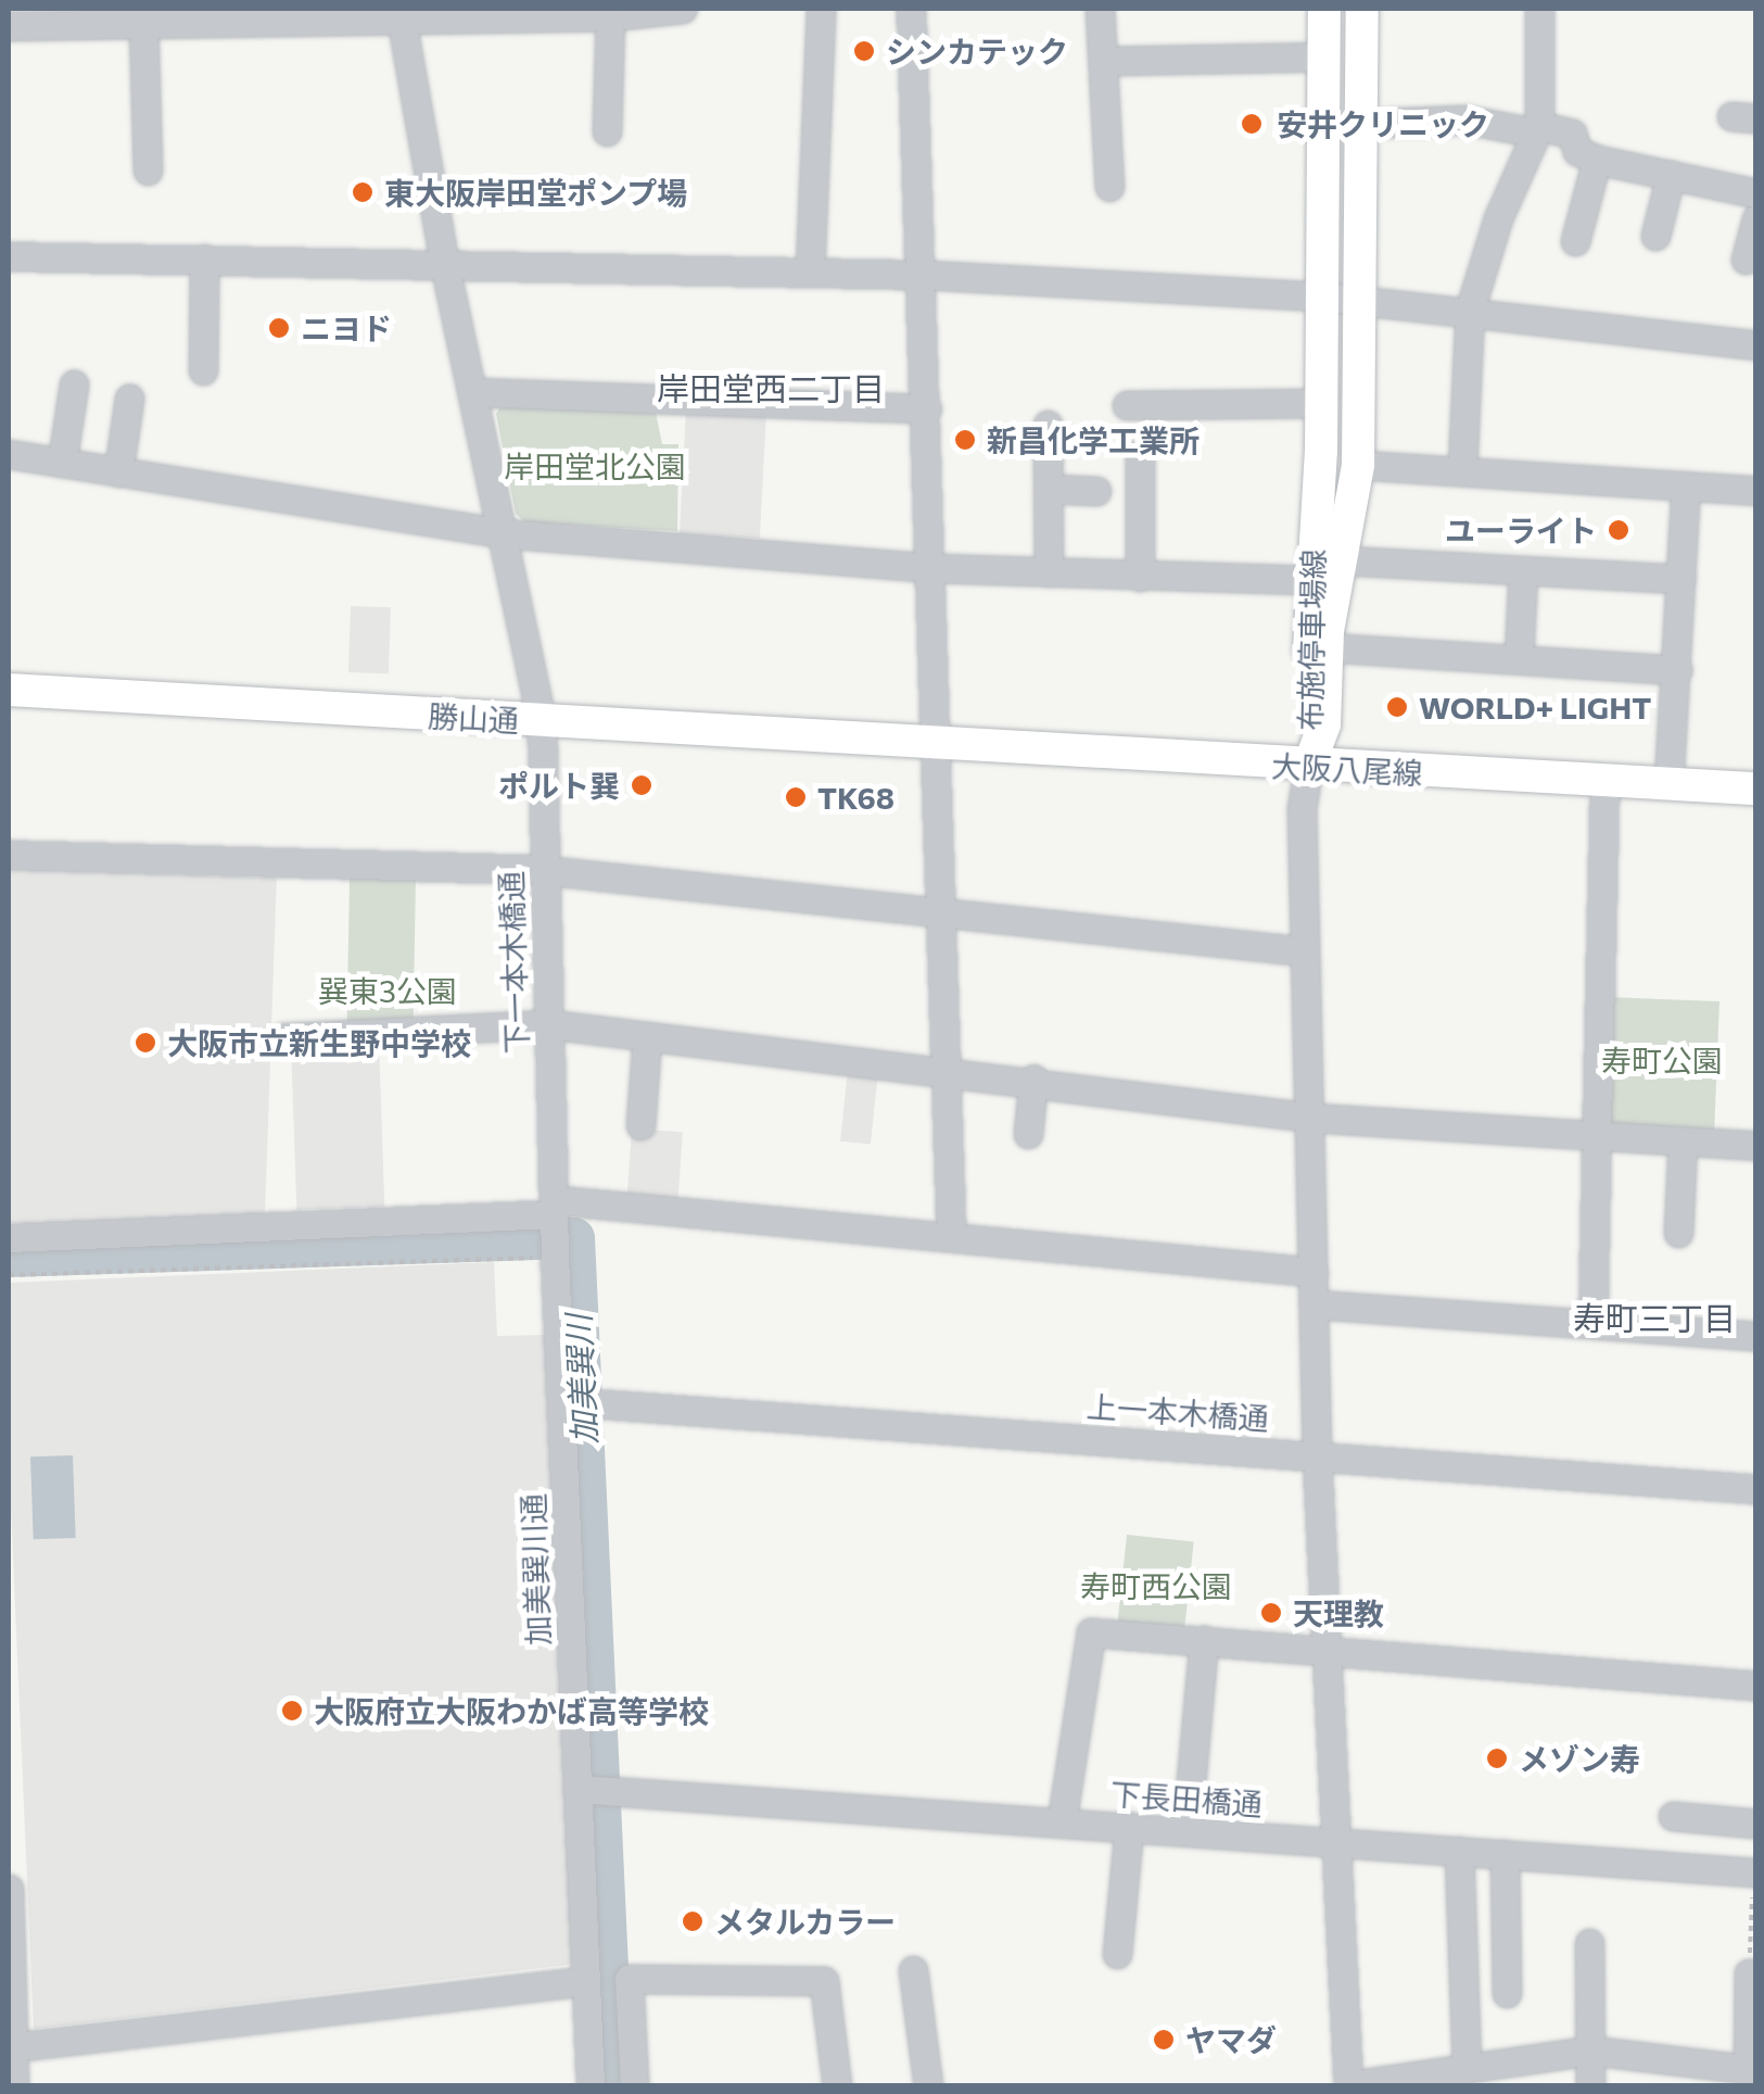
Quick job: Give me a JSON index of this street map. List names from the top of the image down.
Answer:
{
  "streets": {
    "main road": ["布施停車場線", "勝山通", "大阪八尾線"],
    "street": [
      "下一本木橋通",
      "上一本木橋通",
      "加美巽川通",
      "下長田橋通"
    ]
  },
  "crossings": [
    ["布施停車場線", "大阪八尾線"],
    ["勝山通", "大阪八尾線"],
    ["勝山通", "下一本木橋通"],
    ["下一本木橋通", "加美巽川通"],
    ["上一本木橋通", "加美巽川通"],
    ["加美巽川通", "下長田橋通"]
  ],
  "districts": ["岸田堂西二丁目", "寿町三丁目"],
  "water": ["加美巽川"],
  "parks": [
    "岸田堂北公園",
    "巽東3公園",
    "寿町公園",
    "寿町西公園"
  ],
  "places": [
    "シンカテック",
    "安井クリニック",
    "東大阪岸田堂ポンプ場",
    "ニヨド",
    "新昌化学工業所",
    "ユーライト",
    "WORLD+ LIGHT",
    "ポルト巽",
    "TK68",
    "大阪市立新生野中学校",
    "天理教",
    "大阪府立大阪わかば高等学校",
    "メゾン寿",
    "メタルカラー",
    "ヤマダ"
  ]
}
